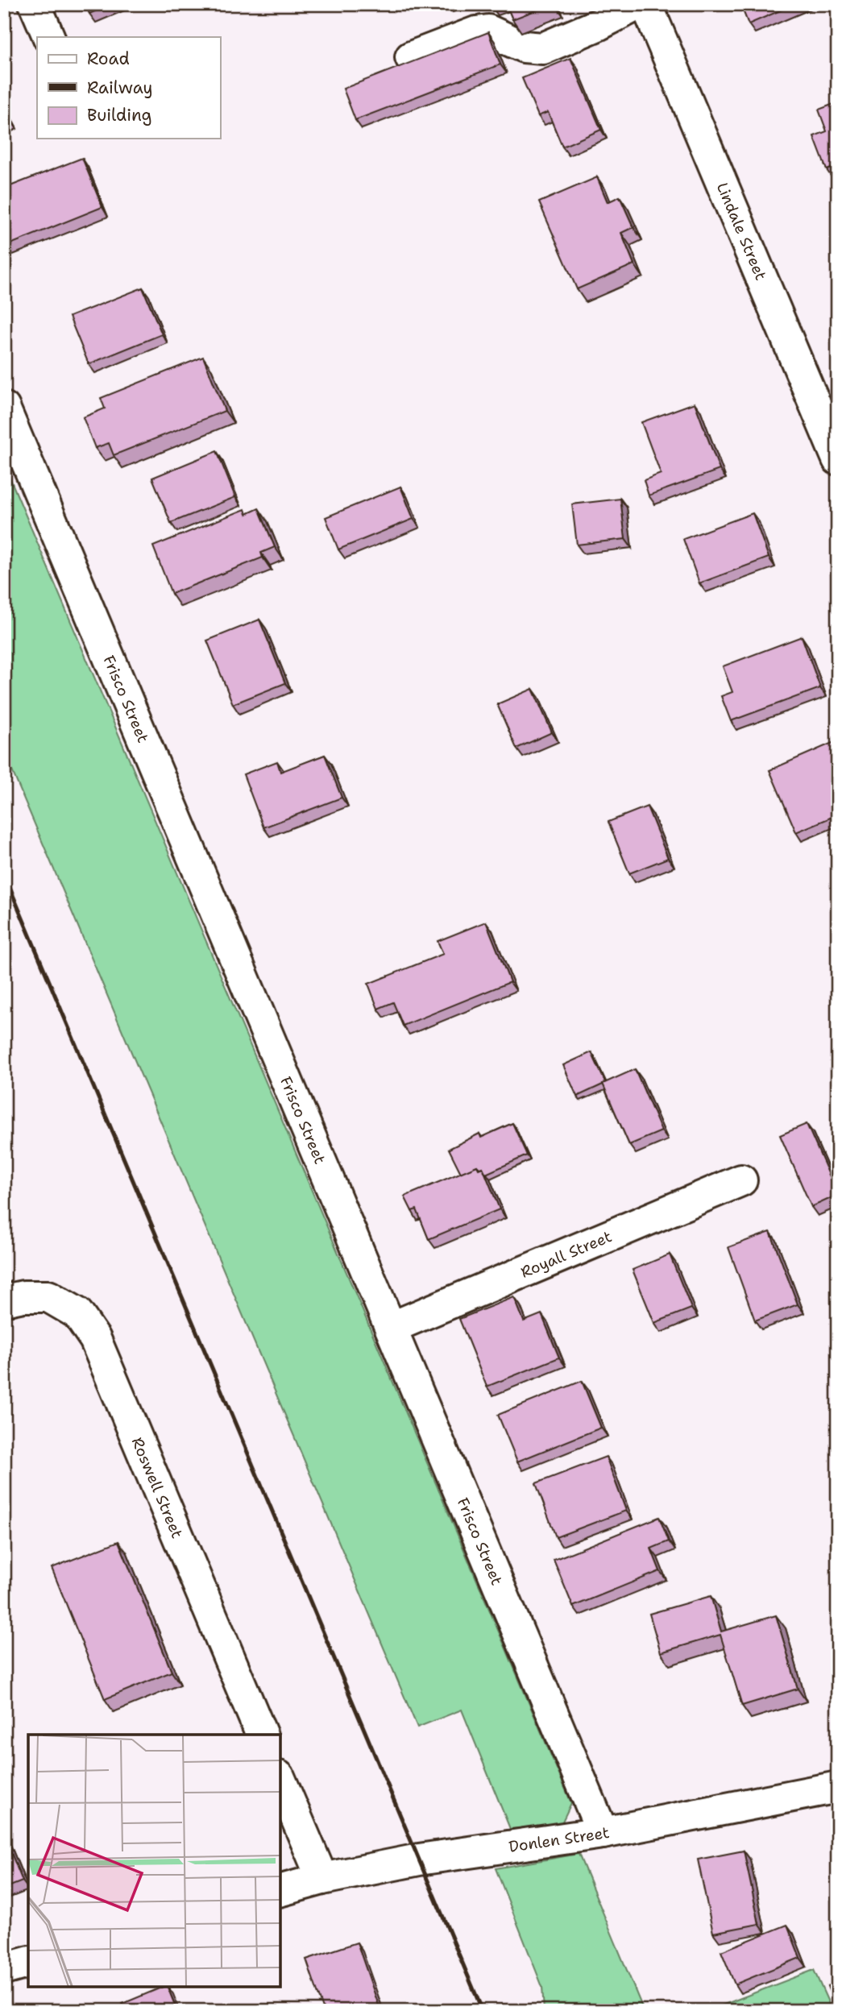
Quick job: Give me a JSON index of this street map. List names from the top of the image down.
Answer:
{
  "streets": {
    "street": [
      "Lindale Street",
      "Frisco Street",
      "Royall Street",
      "Roswell Street",
      "Donlen Street"
    ]
  },
  "crossings": [
    ["Frisco Street", "Royall Street"],
    ["Frisco Street", "Donlen Street"]
  ],
  "legend": ["Road", "Railway", "Building"]
}
